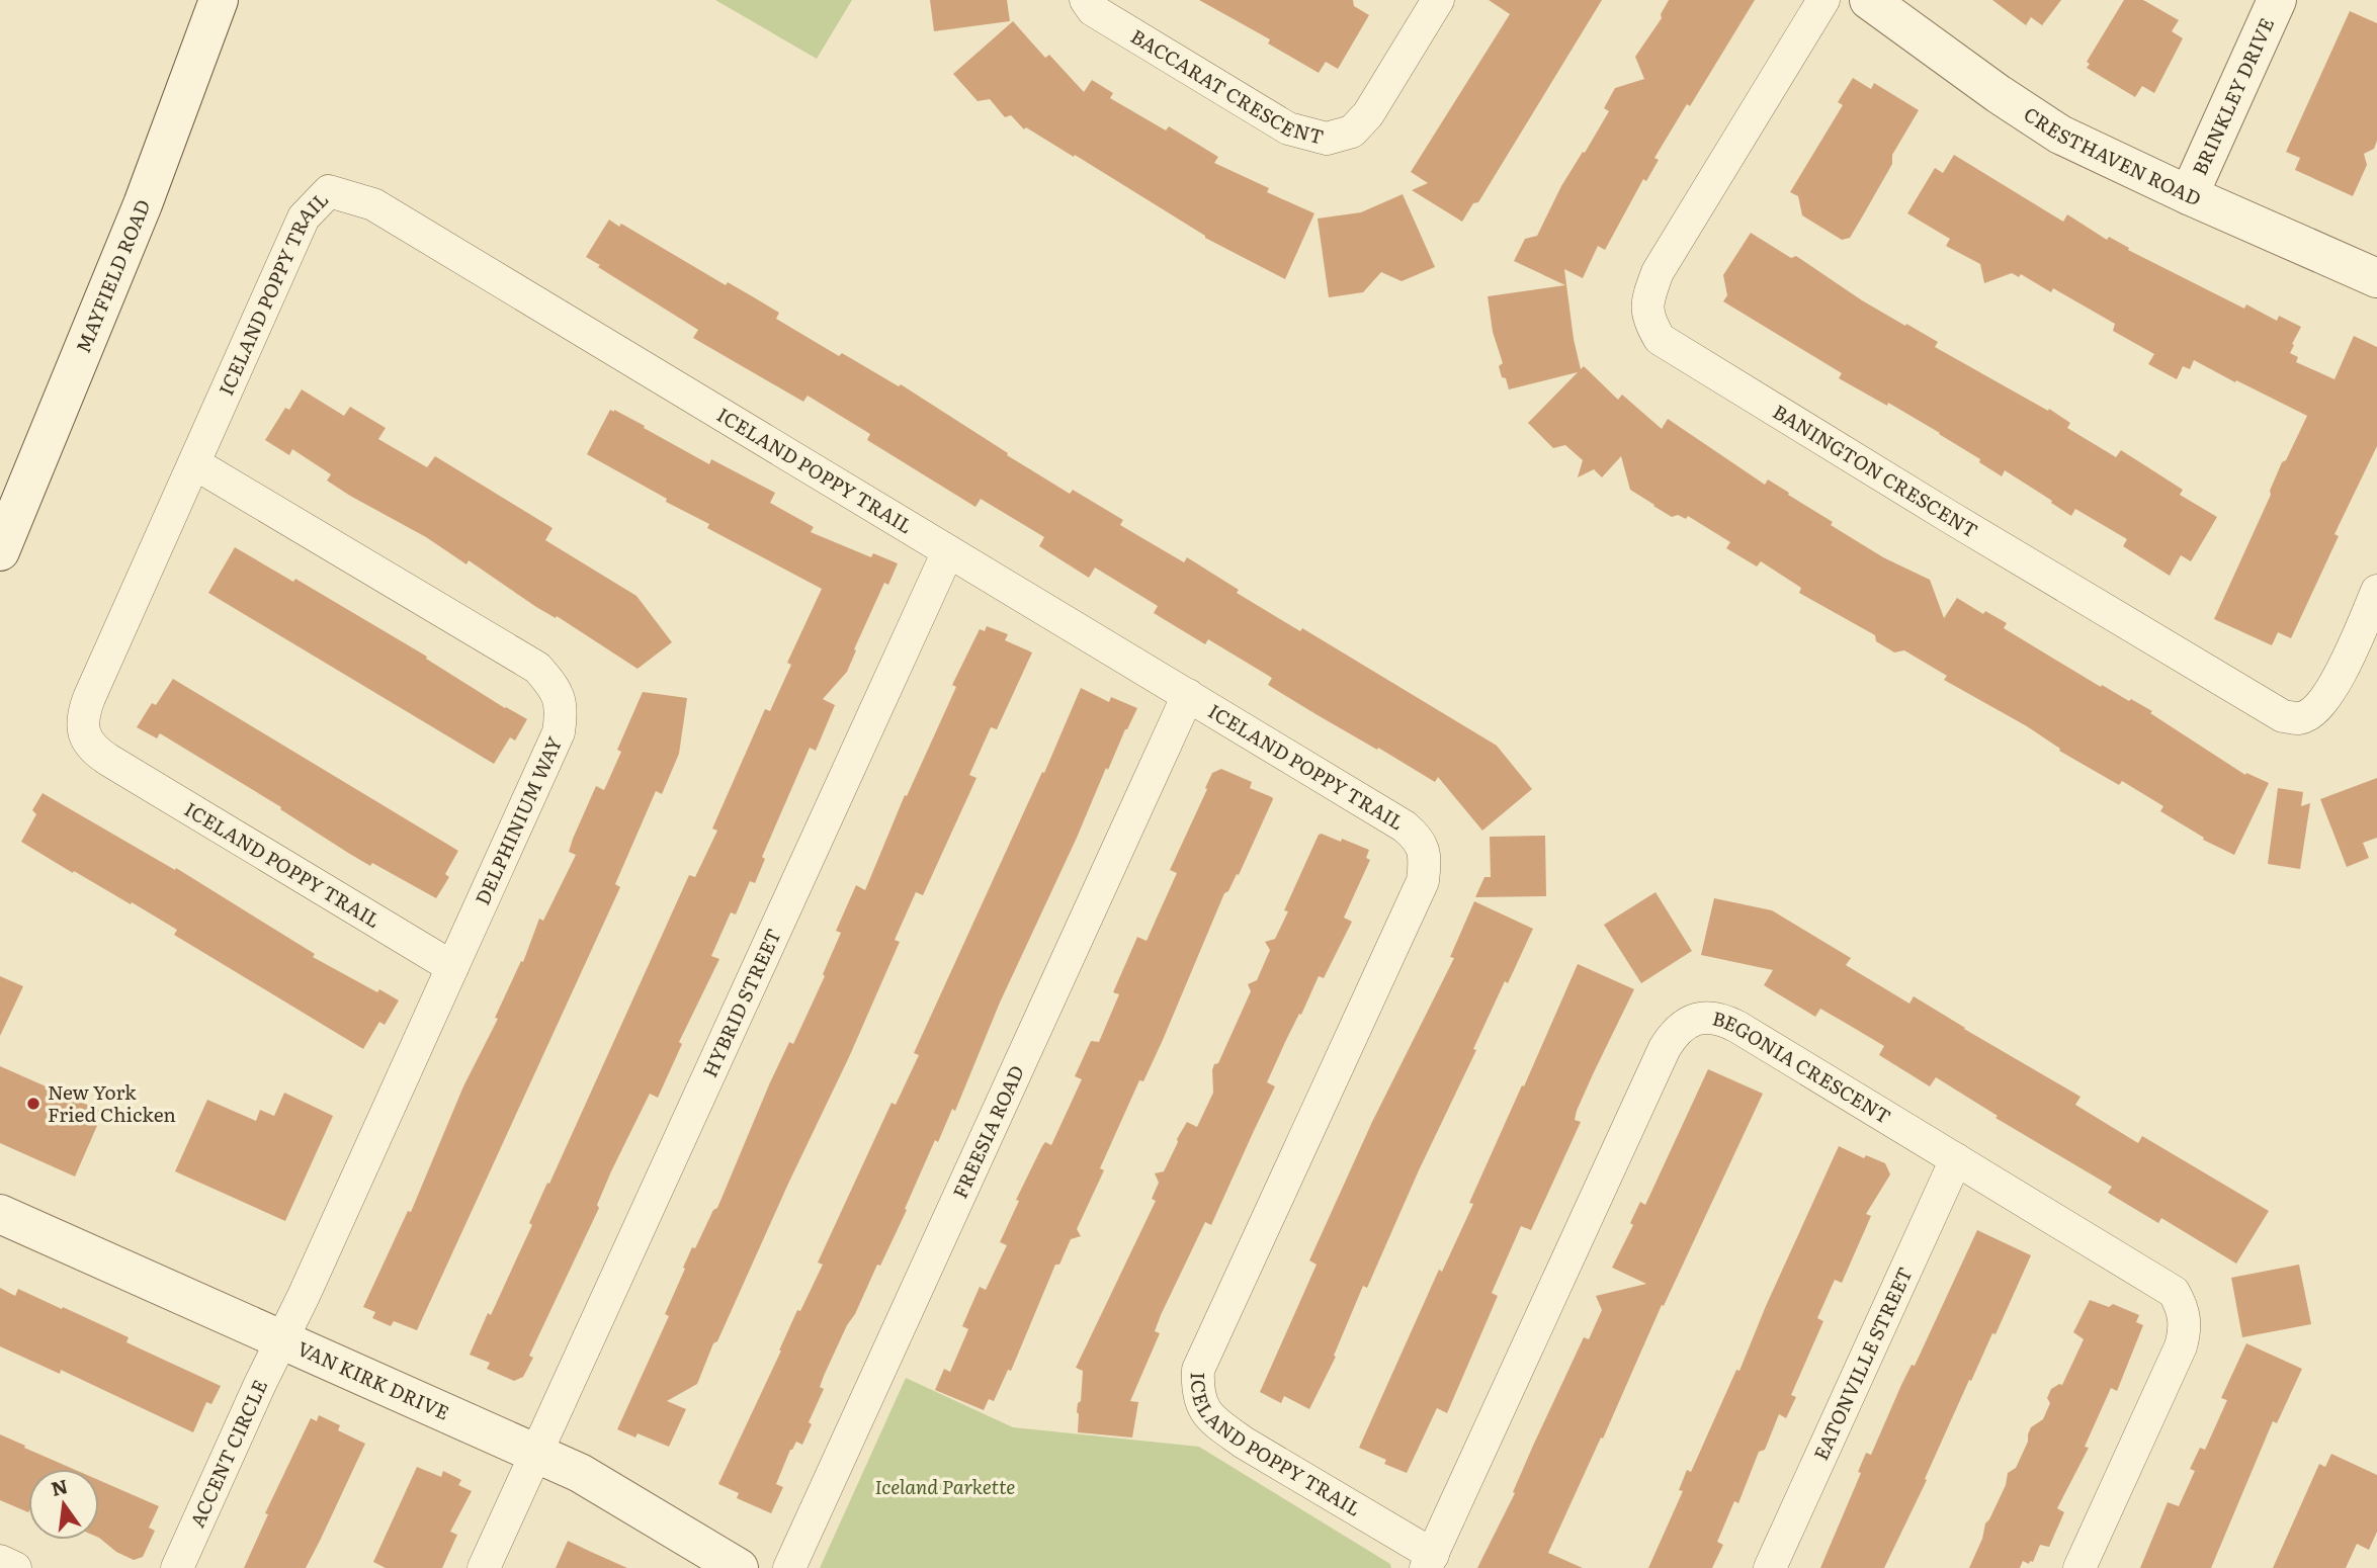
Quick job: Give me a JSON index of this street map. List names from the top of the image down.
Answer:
{
  "streets": {
    "street": [
      "BACCARAT CRESCENT",
      "BRINKLEY DRIVE",
      "CRESTHAVEN ROAD",
      "MAYFIELD ROAD",
      "ICELAND POPPY TRAIL",
      "BANINGTON CRESCENT",
      "DELPHINIUM WAY",
      "HYBRID STREET",
      "BEGONIA CRESCENT",
      "FREESIA ROAD",
      "EATONVILLE STREET",
      "VAN KIRK DRIVE",
      "ACCENT CIRCLE"
    ]
  },
  "crossings": [
    ["BRINKLEY DRIVE", "CRESTHAVEN ROAD"],
    ["ICELAND POPPY TRAIL", "DELPHINIUM WAY"],
    ["ICELAND POPPY TRAIL", "HYBRID STREET"],
    ["ICELAND POPPY TRAIL", "BEGONIA CRESCENT"],
    ["ICELAND POPPY TRAIL", "FREESIA ROAD"],
    ["DELPHINIUM WAY", "VAN KIRK DRIVE"],
    ["DELPHINIUM WAY", "ACCENT CIRCLE"],
    ["HYBRID STREET", "VAN KIRK DRIVE"],
    ["BEGONIA CRESCENT", "EATONVILLE STREET"],
    ["VAN KIRK DRIVE", "ACCENT CIRCLE"]
  ],
  "parks": ["Iceland Parkette"],
  "places": ["New York Fried Chicken"],
  "north": "top"
}
